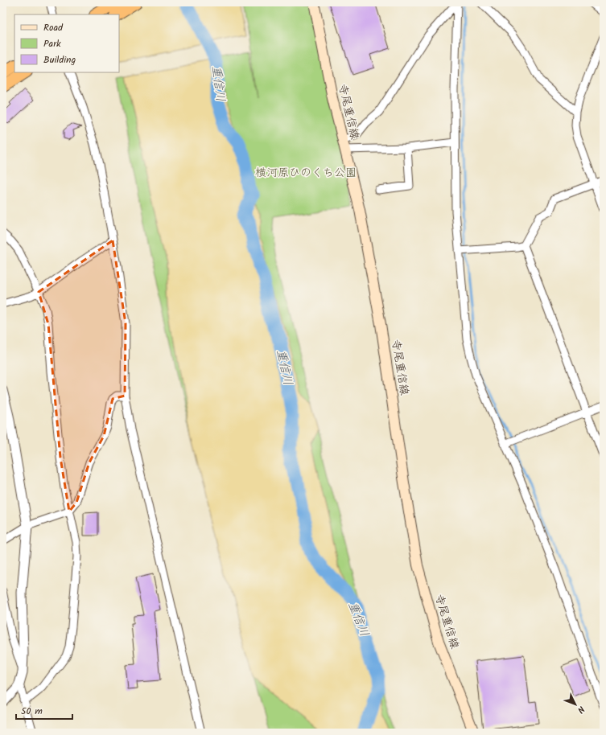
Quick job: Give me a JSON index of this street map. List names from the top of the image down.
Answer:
{
  "streets": {
    "main road": ["寺尾重信線"]
  },
  "water": ["重信川"],
  "parks": ["横河原ひのくち公園"],
  "legend": ["Road", "Park", "Building"],
  "scale_bar": "50 m",
  "north": "bottom right"
}
